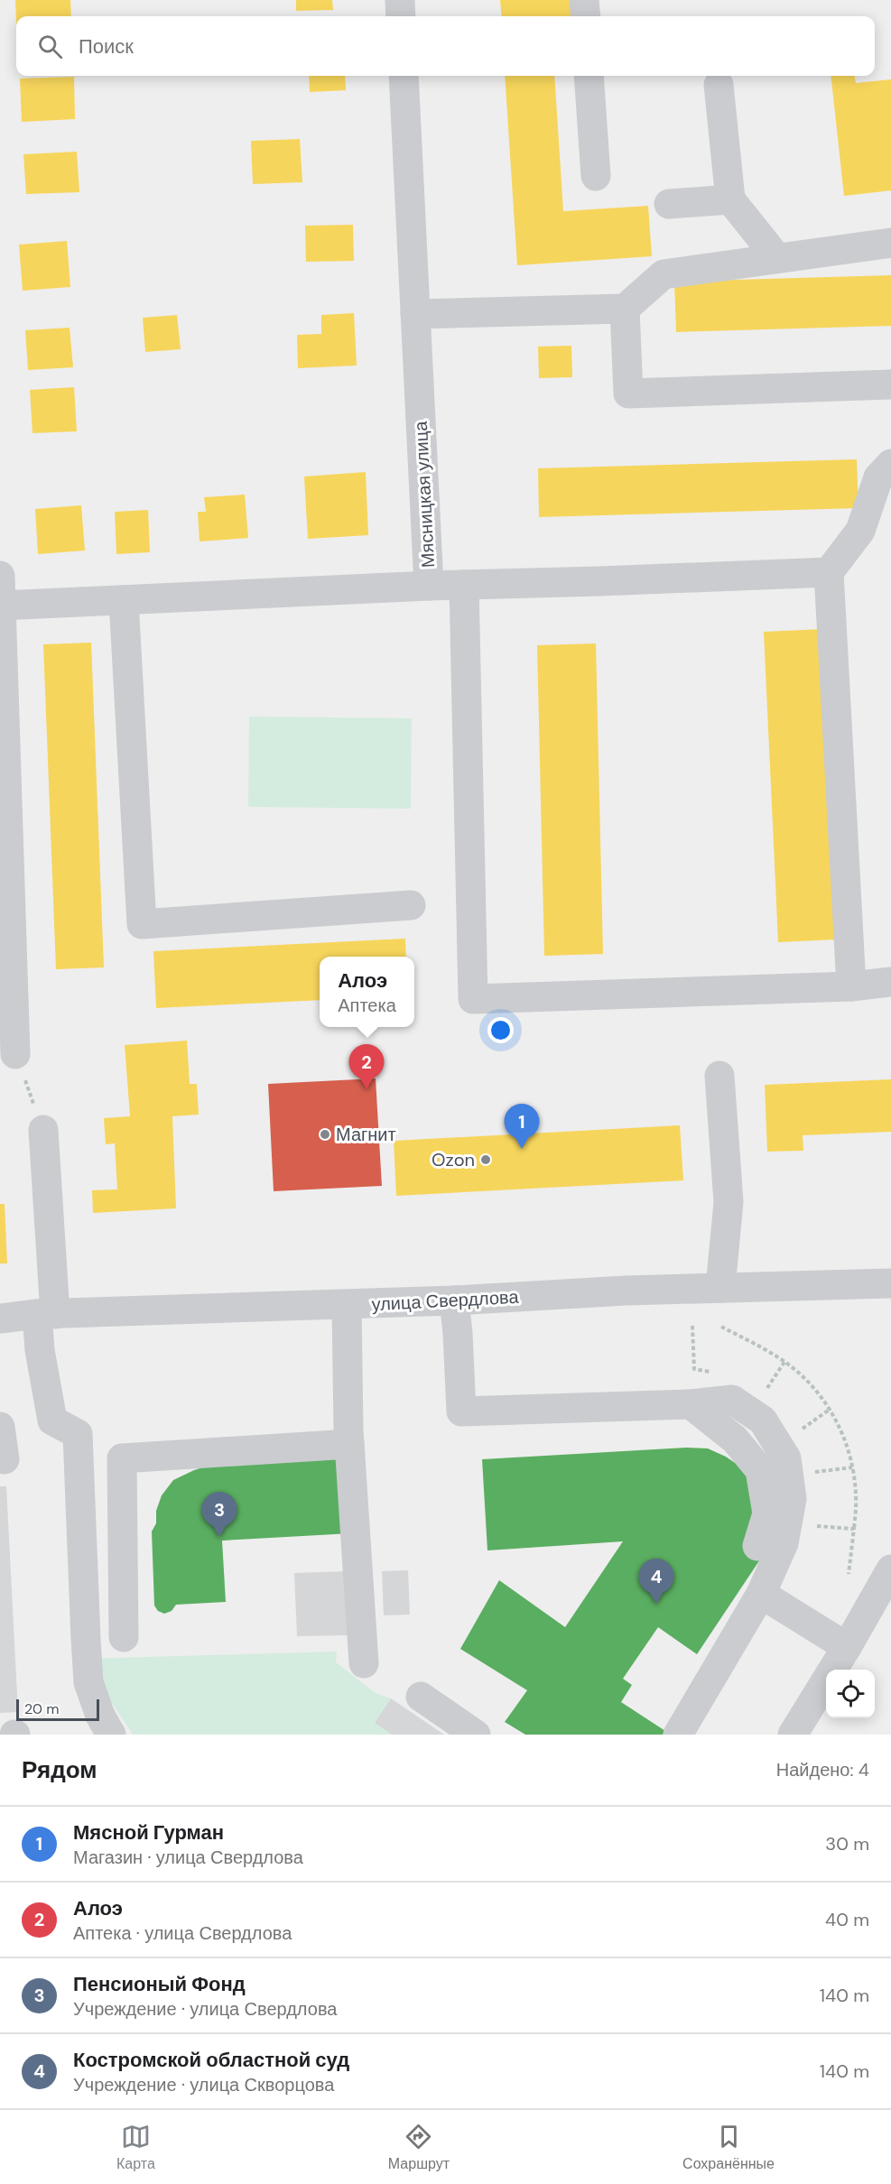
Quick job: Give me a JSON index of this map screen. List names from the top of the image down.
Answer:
{
  "streets": {
    "street": ["Мясницкая улица", "улица Свердлова"]
  },
  "places": ["Магнит", "Ozon"],
  "scale_bar": "20 m",
  "page": {
    "search": "Поиск",
    "popup": ["Алоэ", "Аптека"],
    "pins": [
      "2",
      "1",
      "3",
      "4"
    ],
    "scale": "20 m",
    "heading": ["Рядом", "Найдено: 4"],
    "list": [
      {
        "mark": "1",
        "name": "Мясной Гурман",
        "note": "Магазин · улица Свердлова",
        "value": "30 m"
      },
      {
        "mark": "2",
        "name": "Алоэ",
        "note": "Аптека · улица Свердлова",
        "value": "40 m"
      },
      {
        "mark": "3",
        "name": "Пенсионый Фонд",
        "note": "Учреждение · улица Свердлова",
        "value": "140 m"
      },
      {
        "mark": "4",
        "name": "Костромской областной суд",
        "note": "Учреждение · улица Скворцова",
        "value": "140 m"
      }
    ],
    "nav": ["Карта", "Маршрут", "Сохранённые"]
  }
}
